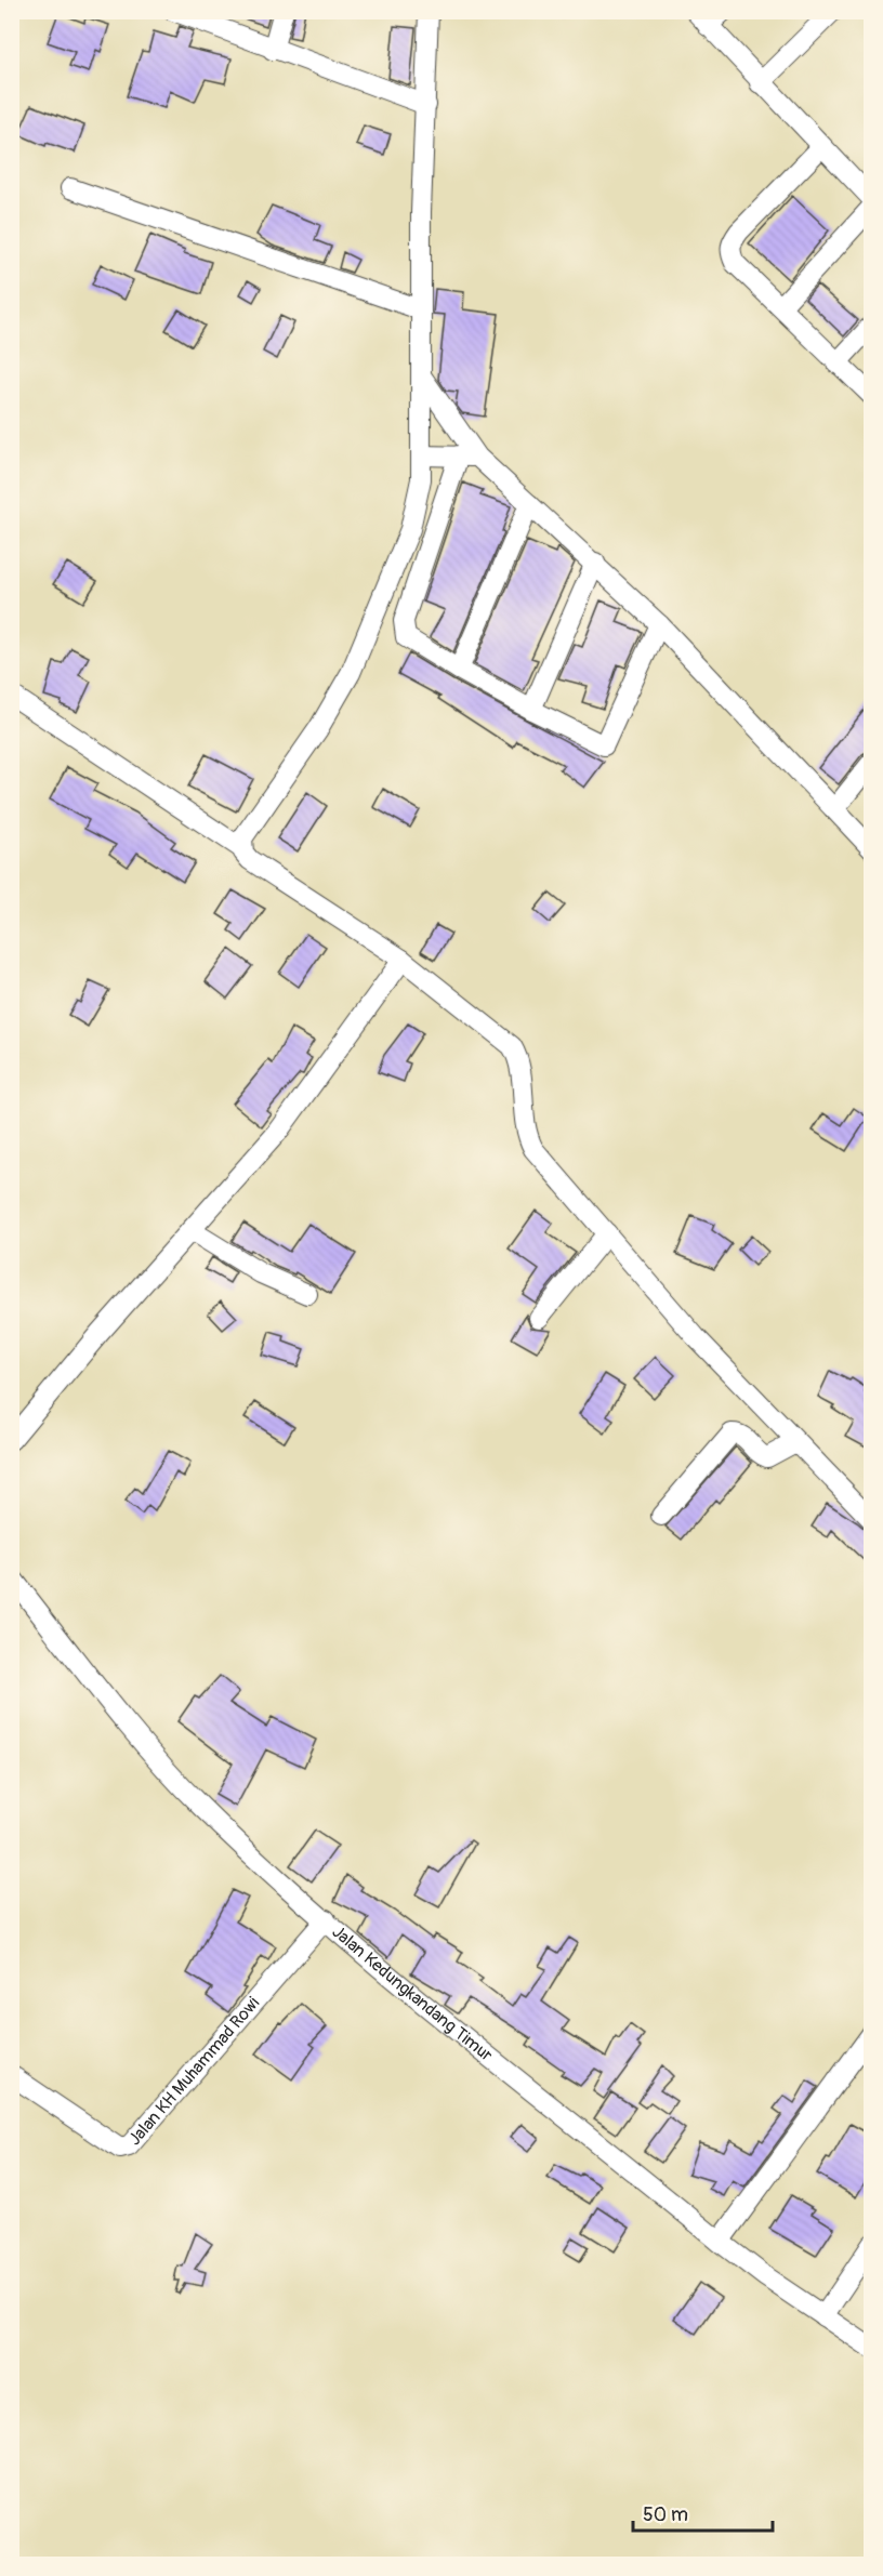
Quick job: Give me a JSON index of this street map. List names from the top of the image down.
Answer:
{
  "streets": {
    "street": ["Jalan Kedungkandang Timur", "Jalan KH Muhammad Rowi"]
  },
  "crossings": [
    ["Jalan Kedungkandang Timur", "Jalan KH Muhammad Rowi"]
  ],
  "scale_bar": "50 m"
}
